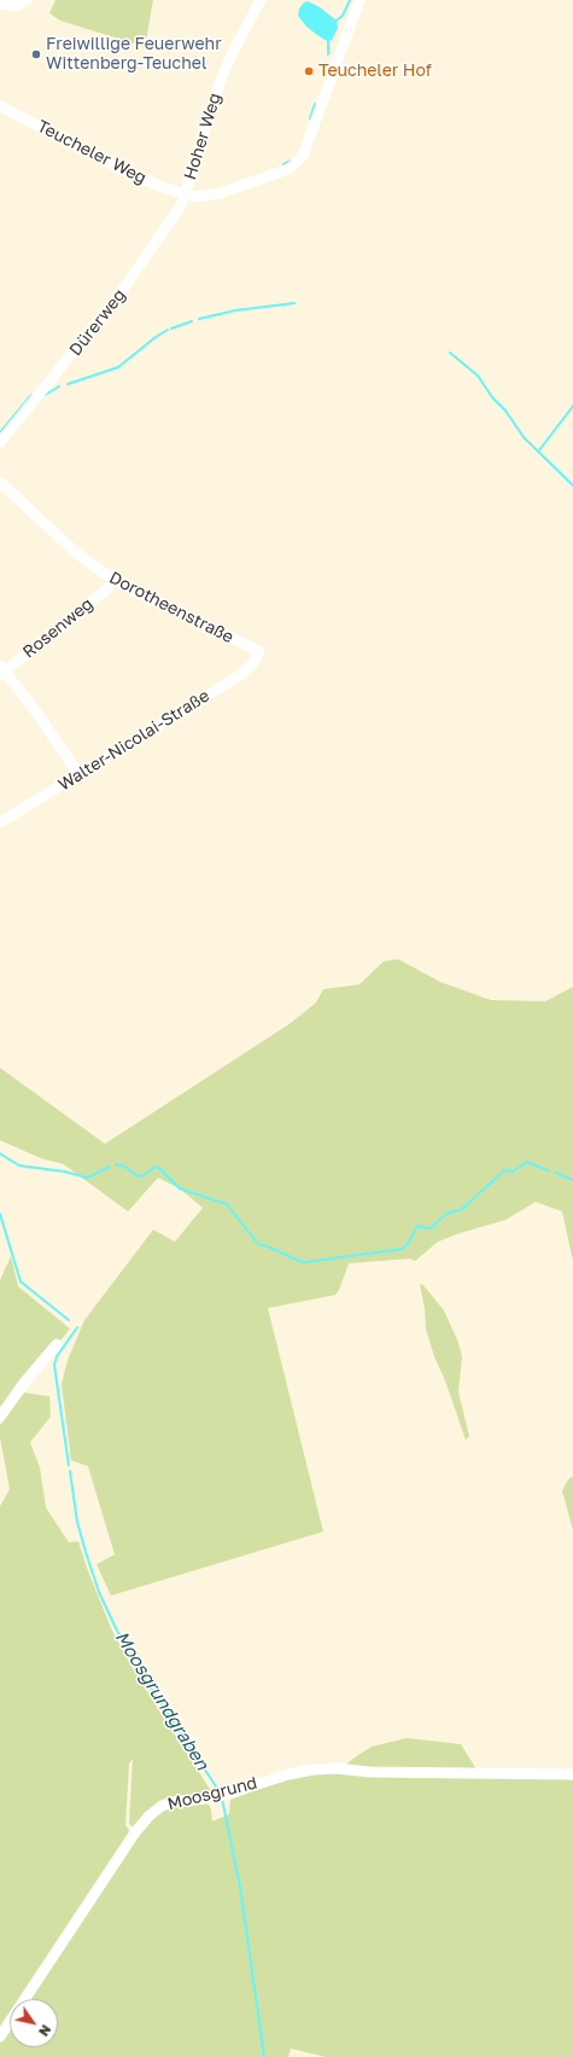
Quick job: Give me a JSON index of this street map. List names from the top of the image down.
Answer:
{
  "streets": {
    "street": [
      "Hoher Weg",
      "Teucheler Weg",
      "Dürerweg",
      "Dorotheenstraße",
      "Rosenweg",
      "Walter-Nicolai-Straße",
      "Moosgrund"
    ]
  },
  "crossings": [
    ["Hoher Weg", "Teucheler Weg"],
    ["Hoher Weg", "Dürerweg"],
    ["Teucheler Weg", "Dürerweg"],
    ["Dorotheenstraße", "Rosenweg"],
    ["Dorotheenstraße", "Walter-Nicolai-Straße"]
  ],
  "water": ["Moosgrundgraben"],
  "places": ["Freiwillige Feuerwehr Wittenberg-Teuchel", "Teucheler Hof"],
  "north": "bottom right"
}
